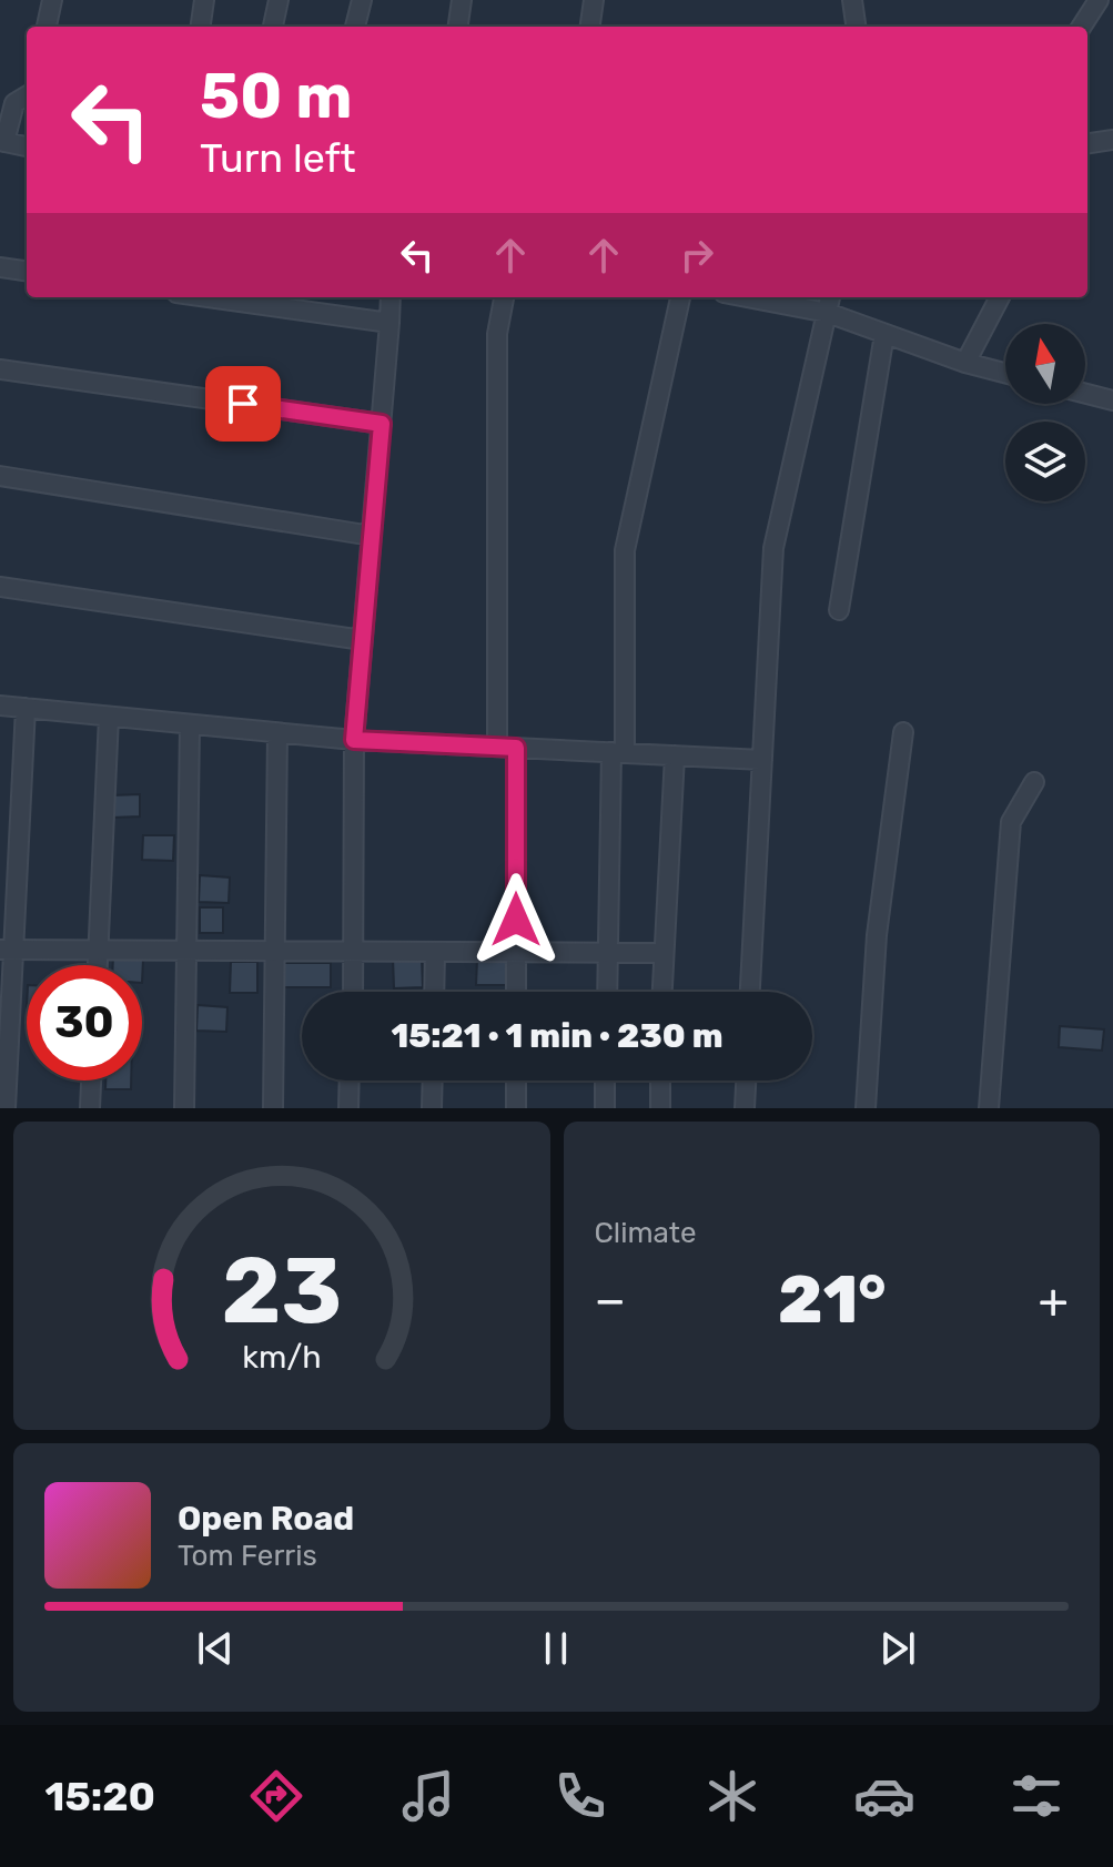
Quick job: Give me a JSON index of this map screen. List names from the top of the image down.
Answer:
{
  "north": "top",
  "page": {
    "turn": ["50 m", "Turn left"],
    "limit": "30",
    "trip": "15:21 · 1 min · 230 m",
    "tile": "Climate",
    "heat": ["−", "21°", "+"],
    "song": ["Open Road", "Tom Ferris"],
    "tabs": "15:20",
    "gauge": ["23", "km/h"]
  }
}
